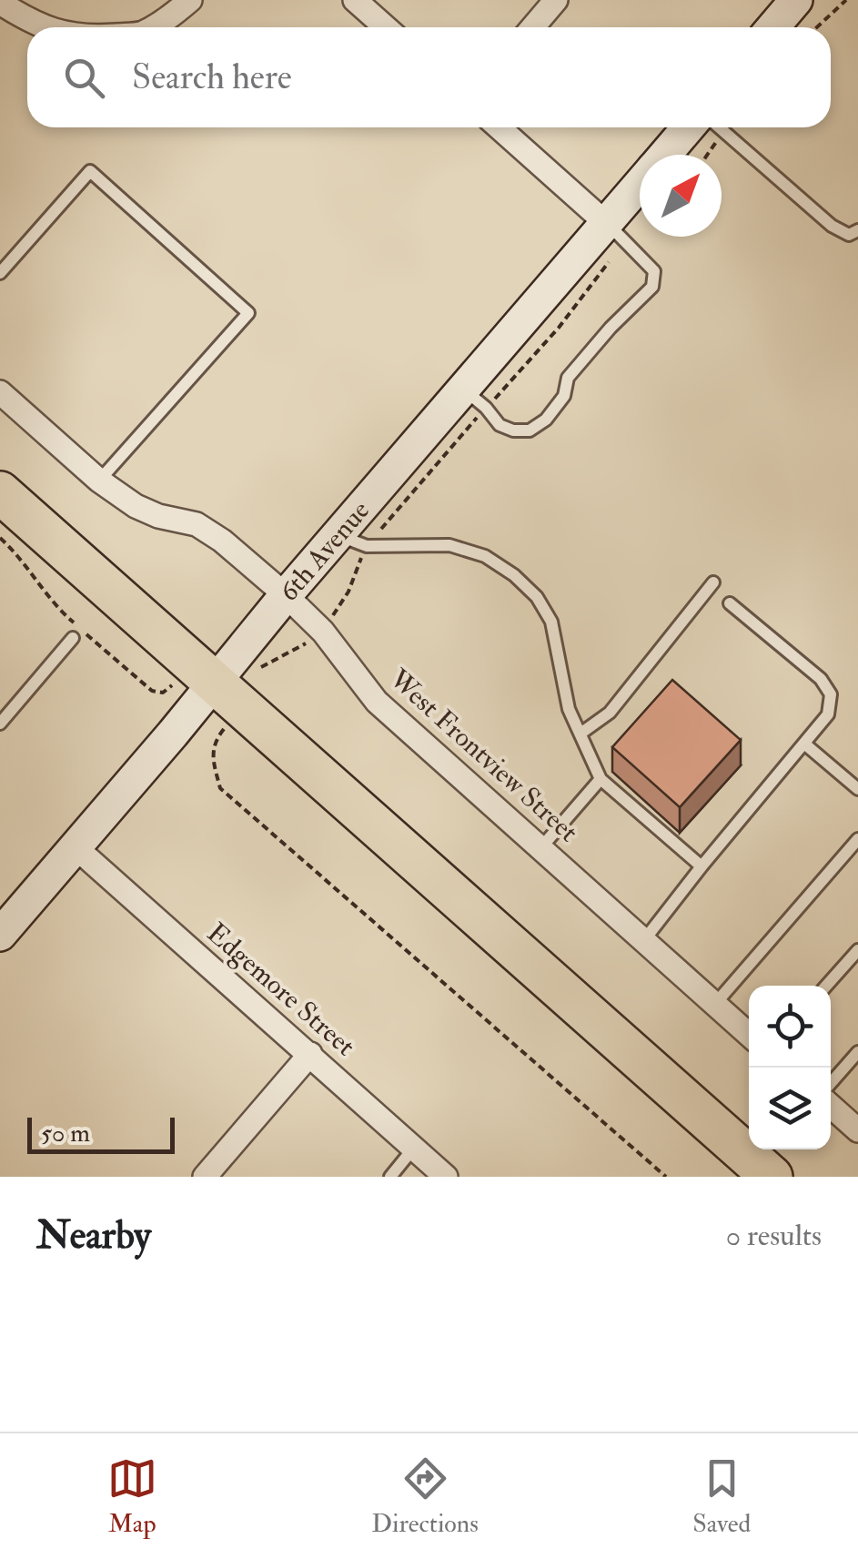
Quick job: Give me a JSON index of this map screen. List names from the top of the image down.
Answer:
{
  "streets": {
    "street": ["6th Avenue", "West Frontview Street", "Edgemore Street"]
  },
  "crossings": [
    ["6th Avenue", "West Frontview Street"],
    ["6th Avenue", "Edgemore Street"]
  ],
  "scale_bar": "50 m",
  "north": "top right",
  "page": {
    "search": "Search here",
    "scale": "50 m",
    "heading": ["Nearby", "0 results"],
    "nav": ["Map", "Directions", "Saved"]
  }
}
